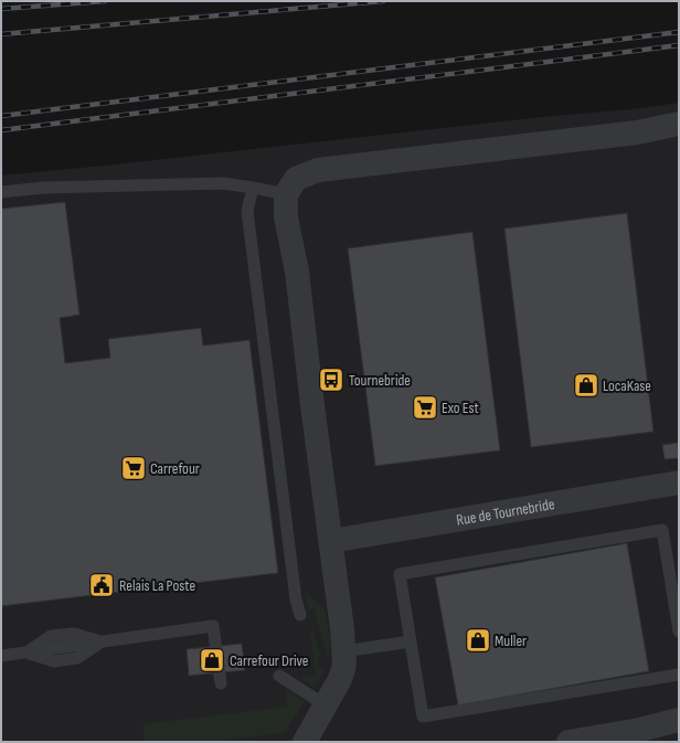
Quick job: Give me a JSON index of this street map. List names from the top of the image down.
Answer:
{
  "streets": {
    "street": ["Rue de Tournebride"]
  },
  "places": {
    "bus stop": ["Tournebride"],
    "shop": ["LocaKase", "Muller", "Carrefour Drive"],
    "supermarket": ["Exo Est", "Carrefour"],
    "public building": ["Relais La Poste"]
  }
}
